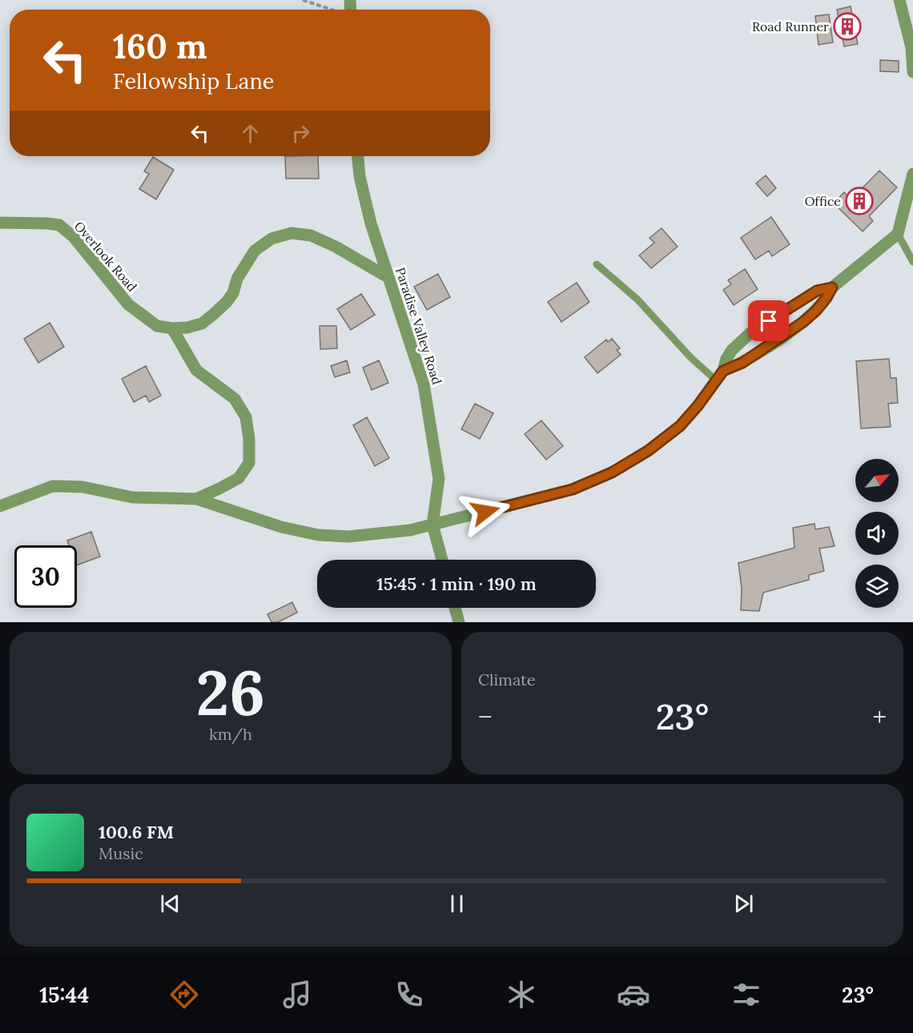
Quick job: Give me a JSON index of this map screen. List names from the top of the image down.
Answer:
{
  "streets": {
    "street": ["Overlook Road", "Paradise Valley Road"]
  },
  "crossings": [
    ["Overlook Road", "Paradise Valley Road"]
  ],
  "places": {
    "building": ["Road Runner", "Office"]
  },
  "north": "top right",
  "page": {
    "turn": ["160 m", "Fellowship Lane"],
    "limit": "30",
    "trip": "15:45 · 1 min · 190 m",
    "tile": [
      ["26", "km/h"],
      "Climate"
    ],
    "heat": ["−", "23°", "+"],
    "song": ["100.6 FM", "Music"],
    "tabs": ["15:44", "23°"]
  }
}
